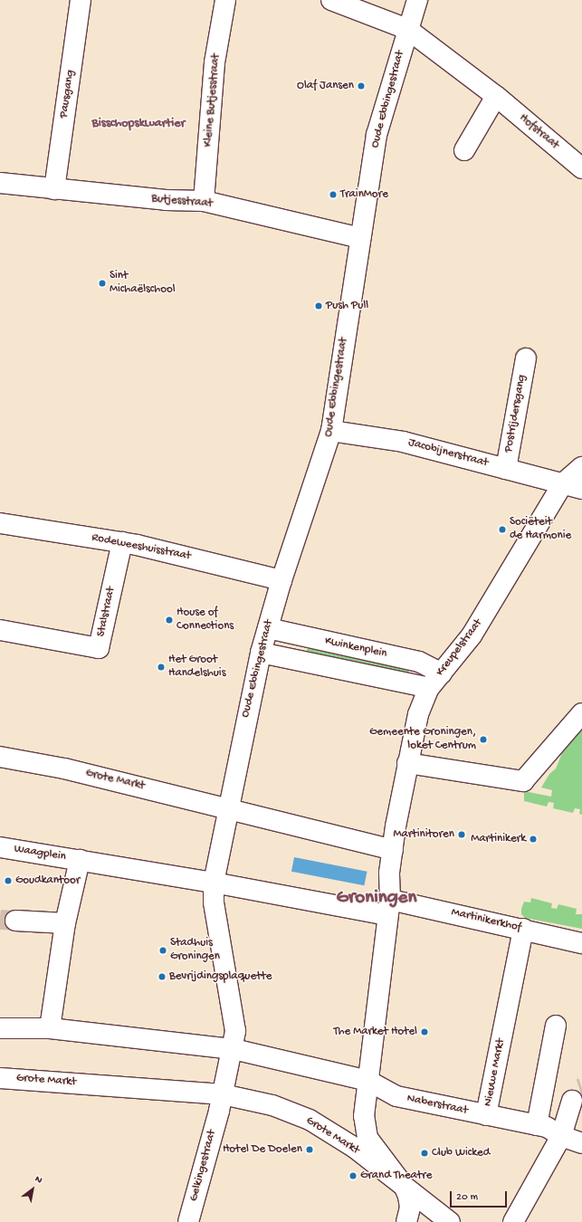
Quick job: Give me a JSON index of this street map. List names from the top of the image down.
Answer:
{
  "streets": {
    "street": [
      "Pausgang",
      "Oude Ebbingestraat",
      "Kleine Butjesstraat",
      "Hofstraat",
      "Butjesstraat",
      "Postrijdersgang",
      "Jacobijnerstraat",
      "Rodeweeshuisstraat",
      "Stalstraat",
      "Kwinkenplein",
      "Kreupelstraat",
      "Grote Markt",
      "Waagplein",
      "Martinikerkhof",
      "Nieuwe Markt",
      "Naberstraat",
      "Gelkingestraat"
    ]
  },
  "crossings": [
    ["Pausgang", "Butjesstraat"],
    ["Oude Ebbingestraat", "Hofstraat"],
    ["Oude Ebbingestraat", "Butjesstraat"],
    ["Oude Ebbingestraat", "Jacobijnerstraat"],
    ["Oude Ebbingestraat", "Rodeweeshuisstraat"],
    ["Oude Ebbingestraat", "Kwinkenplein"],
    ["Oude Ebbingestraat", "Grote Markt"],
    ["Kleine Butjesstraat", "Butjesstraat"],
    ["Postrijdersgang", "Jacobijnerstraat"],
    ["Jacobijnerstraat", "Kreupelstraat"],
    ["Rodeweeshuisstraat", "Stalstraat"],
    ["Kwinkenplein", "Kreupelstraat"],
    ["Kreupelstraat", "Grote Markt"],
    ["Grote Markt", "Martinikerkhof"],
    ["Grote Markt", "Naberstraat"],
    ["Grote Markt", "Gelkingestraat"],
    ["Martinikerkhof", "Nieuwe Markt"],
    ["Nieuwe Markt", "Naberstraat"]
  ],
  "districts": ["Bisschopskwartier", "Groningen"],
  "places": [
    "Olaf Jansen",
    "TrainMore",
    "Sint Michaëlschool",
    "Push Pull",
    "Sociëteit de Harmonie",
    "House of Connections",
    "Het Groot Handelshuis",
    "Gemeente Groningen, loket Centrum",
    "Martinitoren",
    "Martinikerk",
    "Goudkantoor",
    "Stadhuis Groningen",
    "Bevrijdingsplaquette",
    "The Market Hotel",
    "Hotel De Doelen",
    "Club Wicked",
    "Grand Theatre"
  ],
  "scale_bar": "20 m",
  "north": "top right"
}
